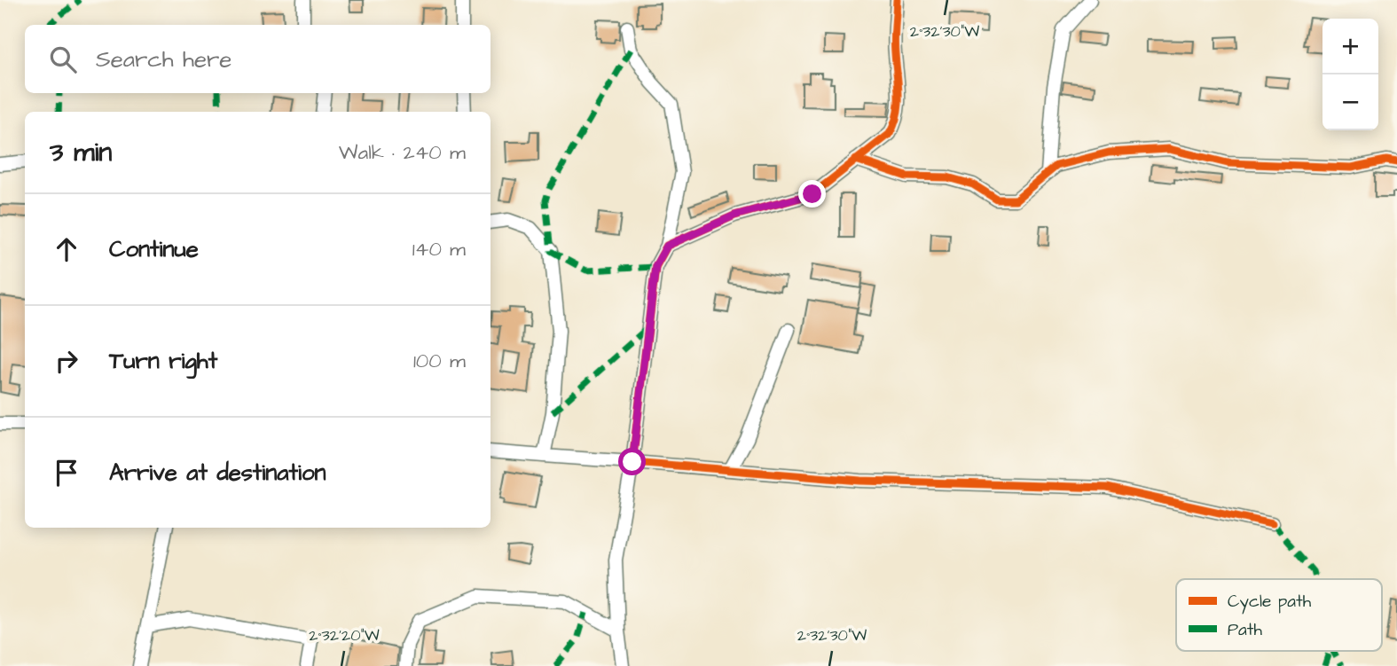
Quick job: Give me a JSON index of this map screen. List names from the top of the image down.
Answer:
{
  "legend": ["Cycle path", "Path"],
  "page": {
    "map_buttons": ["+", "−"],
    "search": "Search here",
    "heading": ["3 min", "Walk · 240 m"],
    "list": [
      ["Continue", "140 m"],
      ["Turn right", "100 m"],
      "Arrive at destination"
    ]
  },
  "coordinates": ["2°32'30\"W", "2°32'20\"W"]
}
